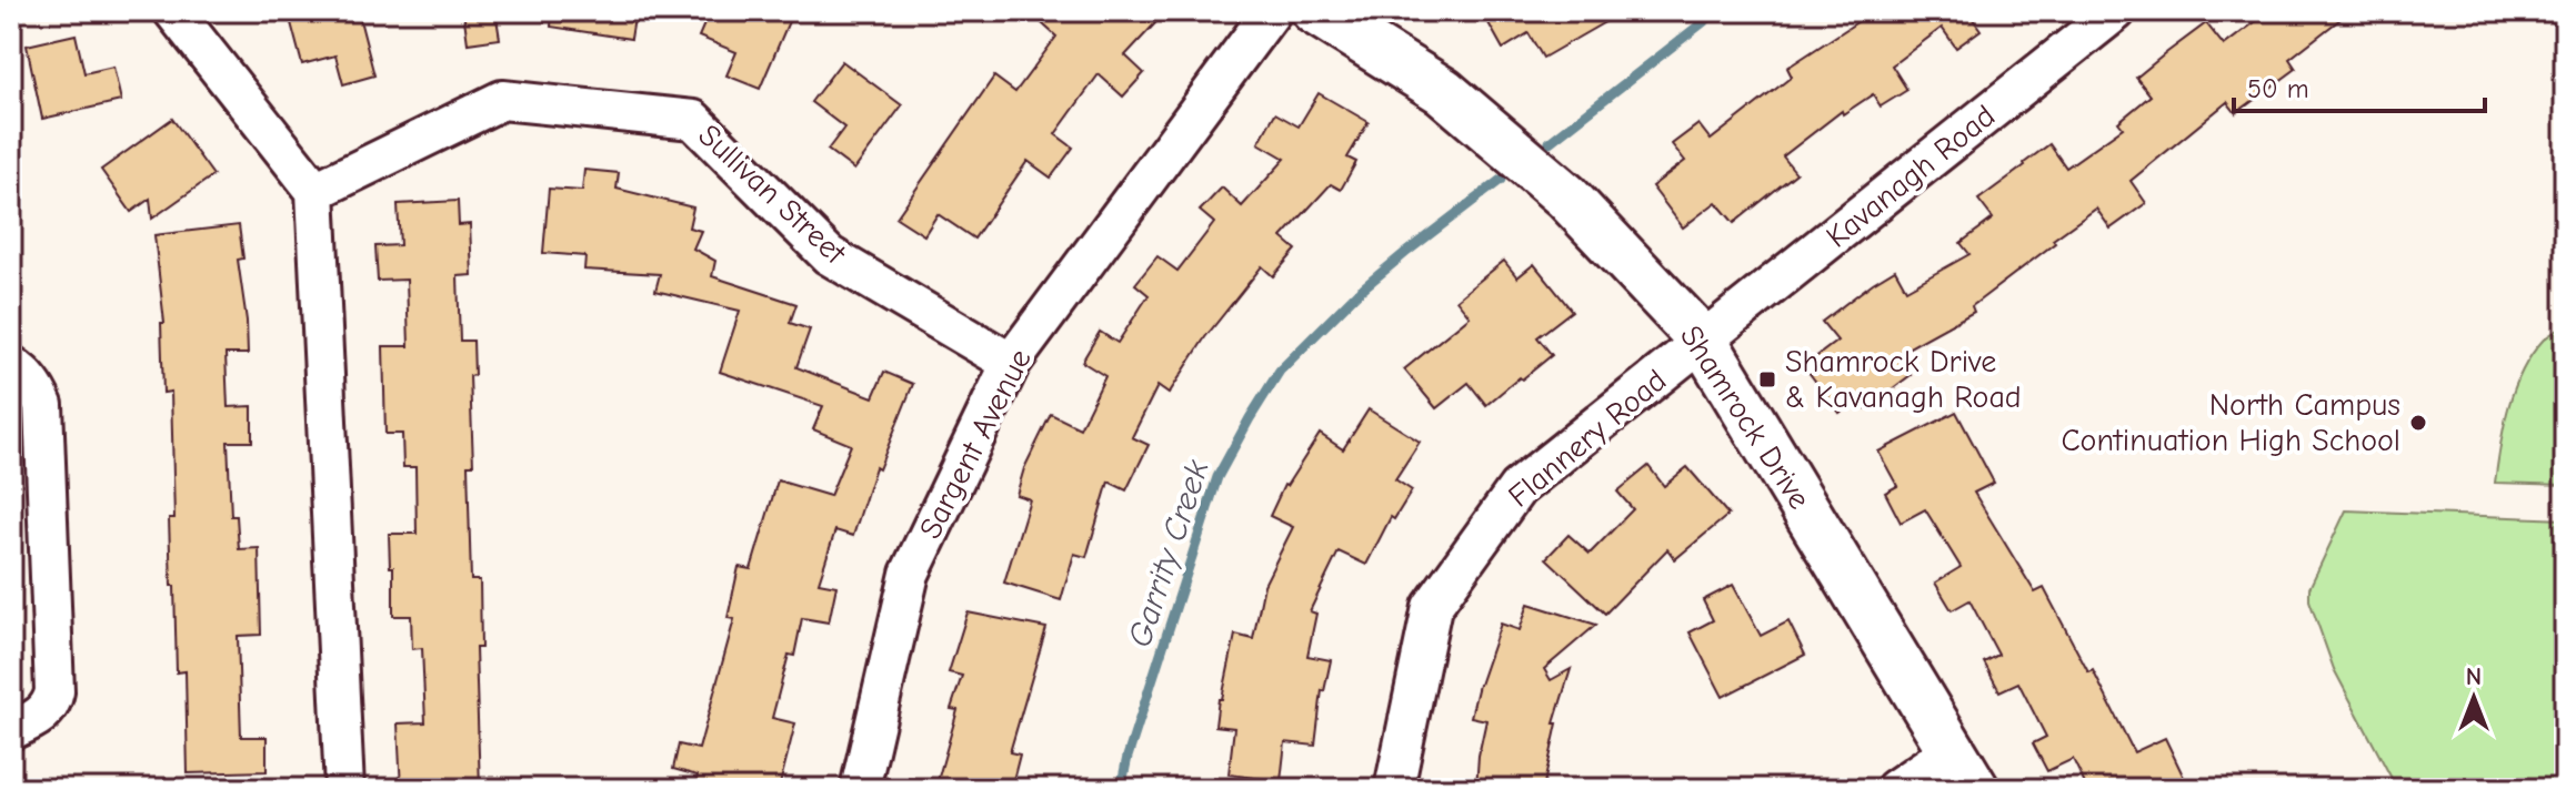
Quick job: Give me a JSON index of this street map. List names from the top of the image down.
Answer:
{
  "streets": {
    "street": [
      "Kavanagh Road",
      "Sullivan Street",
      "Shamrock Drive",
      "Flannery Road",
      "Sargent Avenue"
    ]
  },
  "crossings": [
    ["Kavanagh Road", "Shamrock Drive"],
    ["Kavanagh Road", "Flannery Road"],
    ["Sullivan Street", "Sargent Avenue"],
    ["Shamrock Drive", "Flannery Road"]
  ],
  "water": ["Garrity Creek"],
  "places": {
    "transit": ["Shamrock Drive & Kavanagh Road"],
    "other": ["North Campus Continuation High School"]
  },
  "scale_bar": "50 m",
  "north": "top"
}
